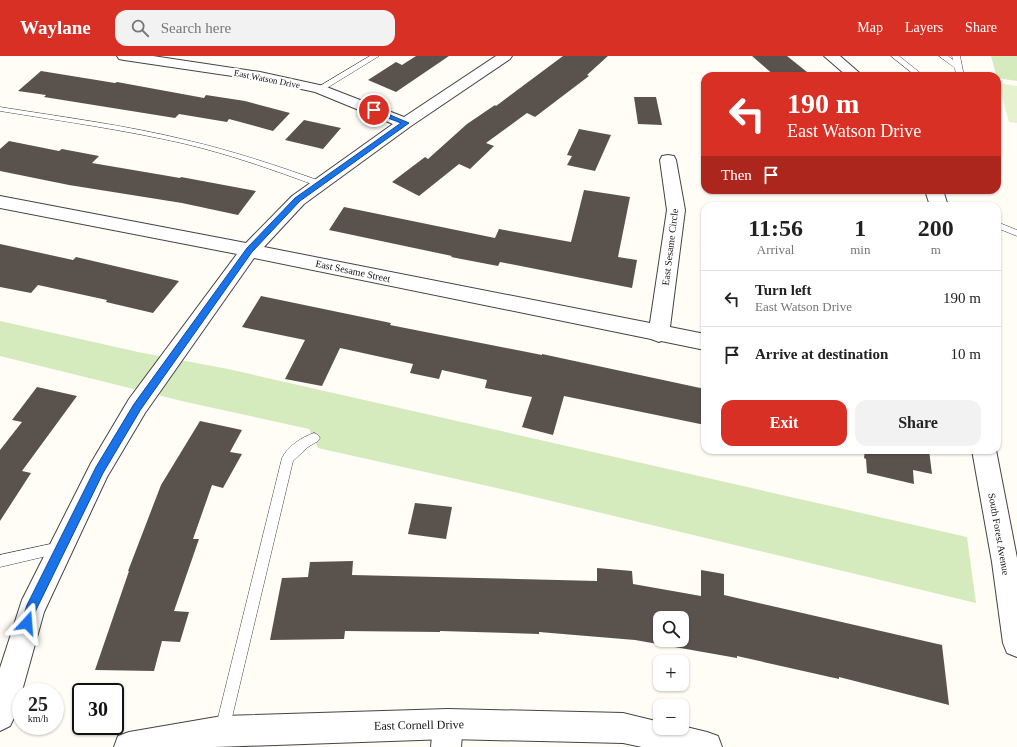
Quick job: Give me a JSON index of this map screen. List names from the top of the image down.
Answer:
{
  "streets": {
    "street": [
      "East Watson Drive",
      "East Sesame Circle",
      "East Sesame Street",
      "South Forest Avenue",
      "East Cornell Drive"
    ]
  },
  "crossings": [
    ["East Sesame Circle", "East Sesame Street"]
  ],
  "page": {
    "header": "Waylane",
    "search": "Search here",
    "nav": ["Map", "Layers", "Share"],
    "turn": ["190 m", "East Watson Drive"],
    "then": "Then",
    "eta": [
      "11:56",
      "Arrival",
      "1",
      "min",
      "200",
      "m"
    ],
    "list": [
      {
        "name": "Turn left",
        "note": "East Watson Drive",
        "value": "190 m"
      },
      {
        "name": "Arrive at destination",
        "value": "10 m"
      }
    ],
    "buttons": ["Exit", "Share"],
    "map_buttons": ["+", "−"],
    "speed": "25 km/h",
    "limit": "30"
  }
}
